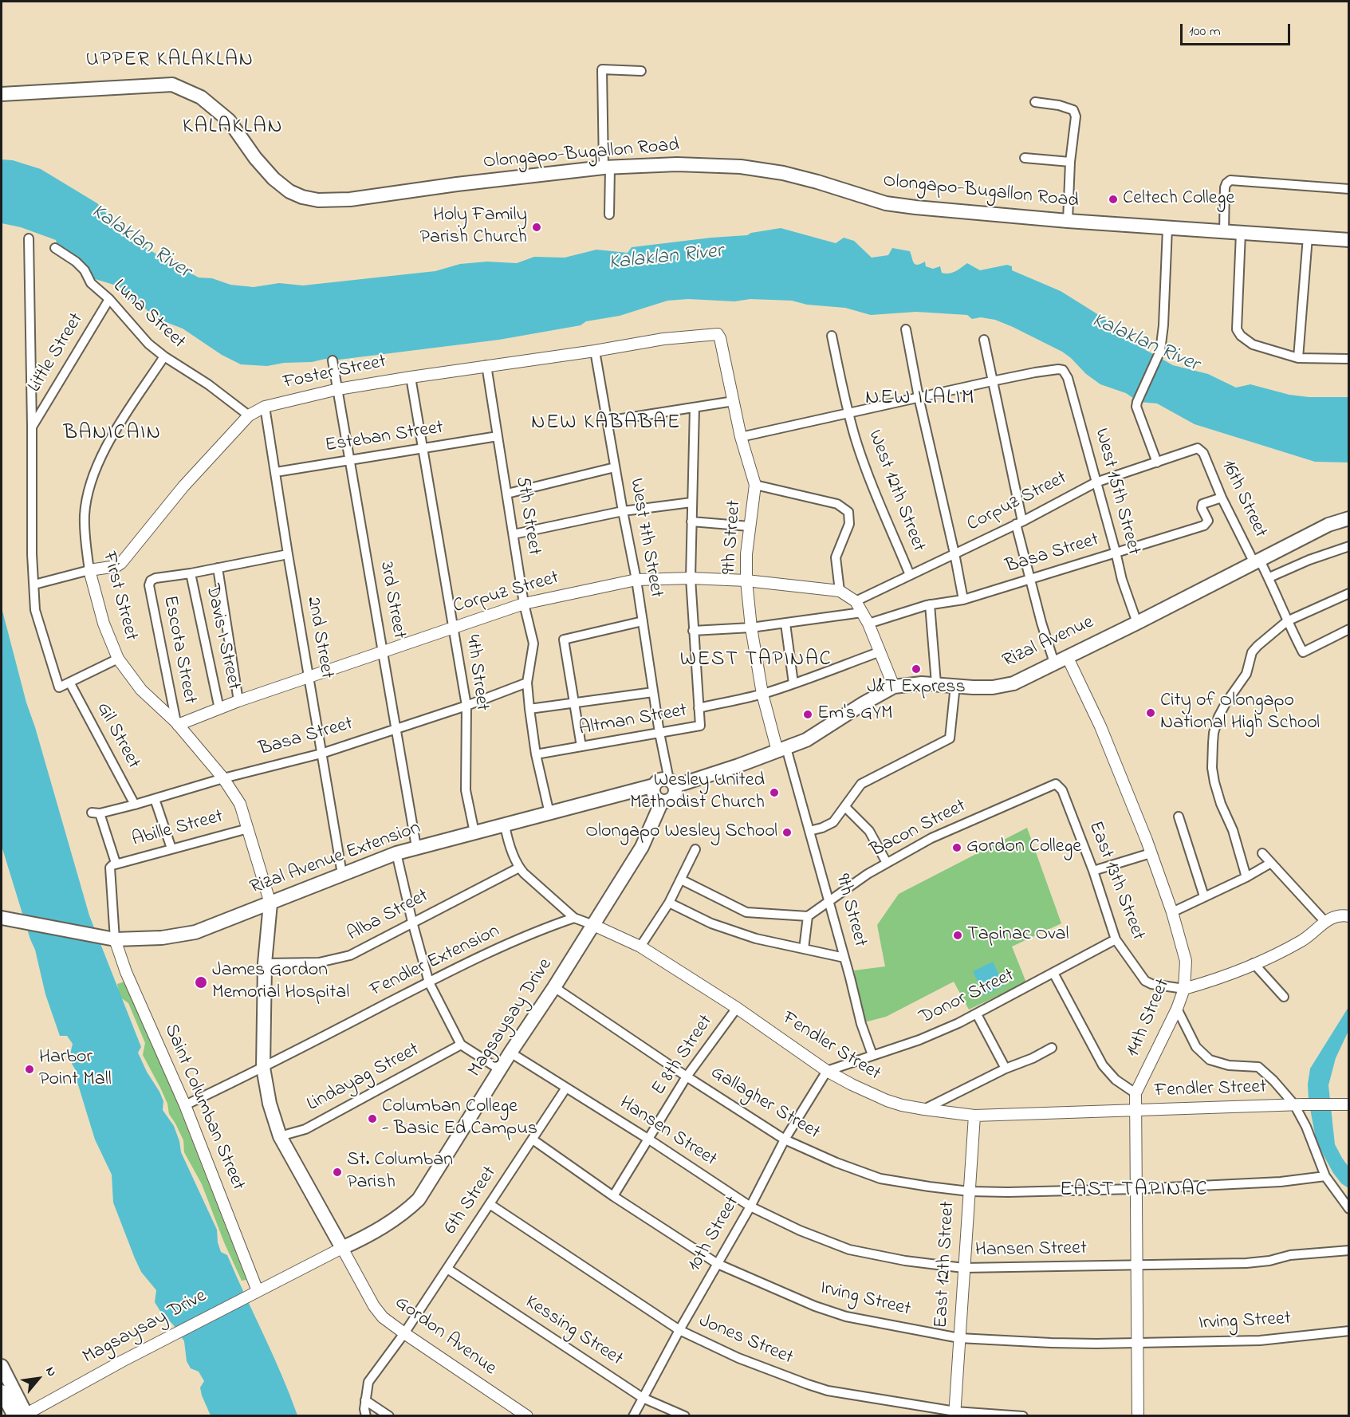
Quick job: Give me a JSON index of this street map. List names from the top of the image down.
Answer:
{
  "streets": {
    "main road": [
      "Olongapo-Bugallon Road",
      "Rizal Avenue",
      "Rizal Avenue Extension",
      "Magsaysay Drive"
    ],
    "street": [
      "Luna Street",
      "Little Street",
      "Foster Street",
      "Esteban Street",
      "West 12th Street",
      "West 15th Street",
      "16th Street",
      "Corpuz Street",
      "5th Street",
      "9th Street",
      "West 7th Street",
      "Basa Street",
      "First Street",
      "3rd Street",
      "Davis I Street",
      "2nd Street",
      "Escota Street",
      "4th Street",
      "Altman Street",
      "Gil Street",
      "Abille Street",
      "Bacon Street",
      "East 13th Street",
      "Alba Street",
      "Fendler Extension",
      "Donor Street",
      "14th Street",
      "Fendler Street",
      "E 8th Street",
      "Lindayag Street",
      "Gallagher Street",
      "Saint Columban Street",
      "Hansen Street",
      "6th Street",
      "10th Street",
      "East 12th Street",
      "Irving Street",
      "Kessing Street",
      "Gordon Avenue",
      "Jones Street"
    ]
  },
  "crossings": [
    ["Luna Street", "Little Street"],
    ["Luna Street", "Foster Street"],
    ["Luna Street", "First Street"],
    ["Foster Street", "5th Street"],
    ["Foster Street", "9th Street"],
    ["Foster Street", "West 7th Street"],
    ["Foster Street", "First Street"],
    ["Foster Street", "3rd Street"],
    ["Foster Street", "2nd Street"],
    ["Foster Street", "4th Street"],
    ["Esteban Street", "5th Street"],
    ["Esteban Street", "3rd Street"],
    ["Esteban Street", "2nd Street"],
    ["Esteban Street", "4th Street"],
    ["West 12th Street", "Corpuz Street"],
    ["West 15th Street", "Corpuz Street"],
    ["West 15th Street", "Basa Street"],
    ["West 15th Street", "Rizal Avenue"],
    ["16th Street", "Corpuz Street"],
    ["16th Street", "Basa Street"],
    ["16th Street", "Rizal Avenue"],
    ["Corpuz Street", "5th Street"],
    ["Corpuz Street", "9th Street"],
    ["Corpuz Street", "West 7th Street"],
    ["Corpuz Street", "First Street"],
    ["Corpuz Street", "3rd Street"],
    ["Corpuz Street", "Davis I Street"],
    ["Corpuz Street", "2nd Street"],
    ["Corpuz Street", "Escota Street"],
    ["Corpuz Street", "4th Street"],
    ["5th Street", "Basa Street"],
    ["5th Street", "Altman Street"],
    ["5th Street", "Rizal Avenue Extension"],
    ["9th Street", "Rizal Avenue"],
    ["9th Street", "Altman Street"],
    ["9th Street", "Bacon Street"],
    ["9th Street", "Donor Street"],
    ["West 7th Street", "Rizal Avenue"],
    ["West 7th Street", "Altman Street"],
    ["West 7th Street", "Rizal Avenue Extension"],
    ["West 7th Street", "Magsaysay Drive"],
    ["Basa Street", "First Street"],
    ["Basa Street", "3rd Street"],
    ["Basa Street", "2nd Street"],
    ["Basa Street", "4th Street"],
    ["Basa Street", "Gil Street"],
    ["Basa Street", "Abille Street"],
    ["First Street", "Escota Street"],
    ["First Street", "Abille Street"],
    ["First Street", "Rizal Avenue Extension"],
    ["3rd Street", "Rizal Avenue Extension"],
    ["Davis I Street", "Escota Street"],
    ["2nd Street", "Escota Street"],
    ["2nd Street", "Rizal Avenue Extension"],
    ["Rizal Avenue", "Rizal Avenue Extension"],
    ["Rizal Avenue", "Magsaysay Drive"],
    ["Rizal Avenue", "14th Street"],
    ["4th Street", "Rizal Avenue Extension"],
    ["Abille Street", "Rizal Avenue Extension"],
    ["Abille Street", "Saint Columban Street"],
    ["Bacon Street", "East 13th Street"],
    ["Rizal Avenue Extension", "Magsaysay Drive"],
    ["Rizal Avenue Extension", "Fendler Street"],
    ["Rizal Avenue Extension", "Saint Columban Street"],
    ["East 13th Street", "Donor Street"],
    ["East 13th Street", "14th Street"],
    ["Alba Street", "Fendler Street"],
    ["Fendler Extension", "Fendler Street"],
    ["Fendler Extension", "Saint Columban Street"],
    ["Donor Street", "Fendler Street"],
    ["Donor Street", "10th Street"],
    ["Magsaysay Drive", "Fendler Street"],
    ["Magsaysay Drive", "Gallagher Street"],
    ["Magsaysay Drive", "Saint Columban Street"],
    ["Magsaysay Drive", "Hansen Street"],
    ["Magsaysay Drive", "Gordon Avenue"],
    ["14th Street", "Fendler Street"],
    ["14th Street", "Gallagher Street"],
    ["14th Street", "Hansen Street"],
    ["14th Street", "Irving Street"],
    ["Fendler Street", "E 8th Street"],
    ["Fendler Street", "10th Street"],
    ["Fendler Street", "East 12th Street"],
    ["E 8th Street", "Gallagher Street"],
    ["E 8th Street", "Hansen Street"],
    ["E 8th Street", "Irving Street"],
    ["Gallagher Street", "10th Street"],
    ["Gallagher Street", "East 12th Street"],
    ["Hansen Street", "6th Street"],
    ["Hansen Street", "10th Street"],
    ["Hansen Street", "East 12th Street"],
    ["6th Street", "Irving Street"],
    ["6th Street", "Kessing Street"],
    ["6th Street", "Gordon Avenue"],
    ["6th Street", "Jones Street"],
    ["10th Street", "Irving Street"],
    ["10th Street", "Kessing Street"],
    ["10th Street", "Jones Street"],
    ["East 12th Street", "Irving Street"],
    ["East 12th Street", "Jones Street"]
  ],
  "districts": [
    "UPPER KALAKLAN",
    "KALAKLAN",
    "NEW ILALIM",
    "NEW KABABAE",
    "BANICAIN",
    "WEST TAPINAC",
    "EAST TAPINAC"
  ],
  "water": ["Kalaklan River"],
  "places": [
    "Celtech College",
    "Holy Family Parish Church",
    "J&T Express",
    "City of Olongapo National High School",
    "Em's GYM",
    "Wesley United Methodist Church",
    "Olongapo Wesley School",
    "Gordon College",
    "Tapinac Oval",
    "James Gordon Memorial Hospital",
    "Harbor Point Mall",
    "Columban College - Basic Ed Campus",
    "St. Columban Parish"
  ],
  "scale_bar": "100 m",
  "north": "top right"
}
